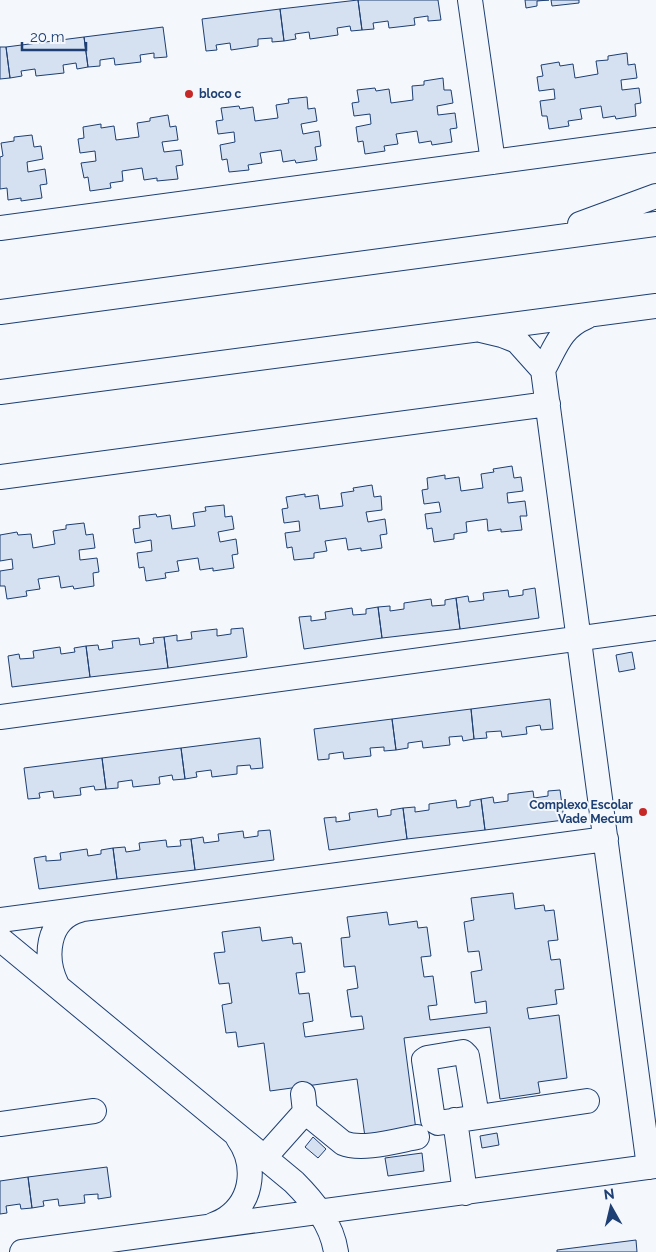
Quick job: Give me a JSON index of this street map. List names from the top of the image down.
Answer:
{
  "places": ["bloco c", "Complexo Escolar Vade Mecum"],
  "scale_bar": "20 m",
  "north": "top"
}
